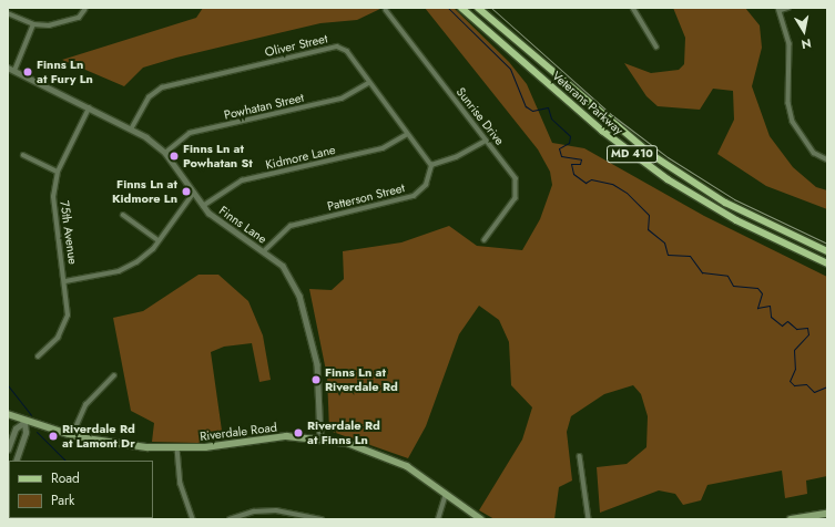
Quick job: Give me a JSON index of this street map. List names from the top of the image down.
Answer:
{
  "streets": {
    "main road": ["Veterans Parkway", "MD 410", "Riverdale Road"],
    "street": [
      "Oliver Street",
      "Powhatan Street",
      "Sunrise Drive",
      "Kidmore Lane",
      "Patterson Street",
      "Finns Lane",
      "75th Avenue"
    ]
  },
  "crossings": [
    ["Oliver Street", "Powhatan Street"],
    ["Oliver Street", "Kidmore Lane"],
    ["Oliver Street", "Patterson Street"],
    ["Oliver Street", "Finns Lane"],
    ["Powhatan Street", "Finns Lane"],
    ["Kidmore Lane", "Finns Lane"],
    ["Patterson Street", "Finns Lane"],
    ["Finns Lane", "75th Avenue"],
    ["Finns Lane", "Riverdale Road"]
  ],
  "places": [
    "Finns Ln at Fury Ln",
    "Finns Ln at Powhatan St",
    "Finns Ln at Kidmore Ln",
    "Finns Ln at Riverdale Rd",
    "Riverdale Rd at Finns Ln",
    "Riverdale Rd at Lamont Dr"
  ],
  "legend": ["Road", "Park"],
  "north": "bottom"
}
